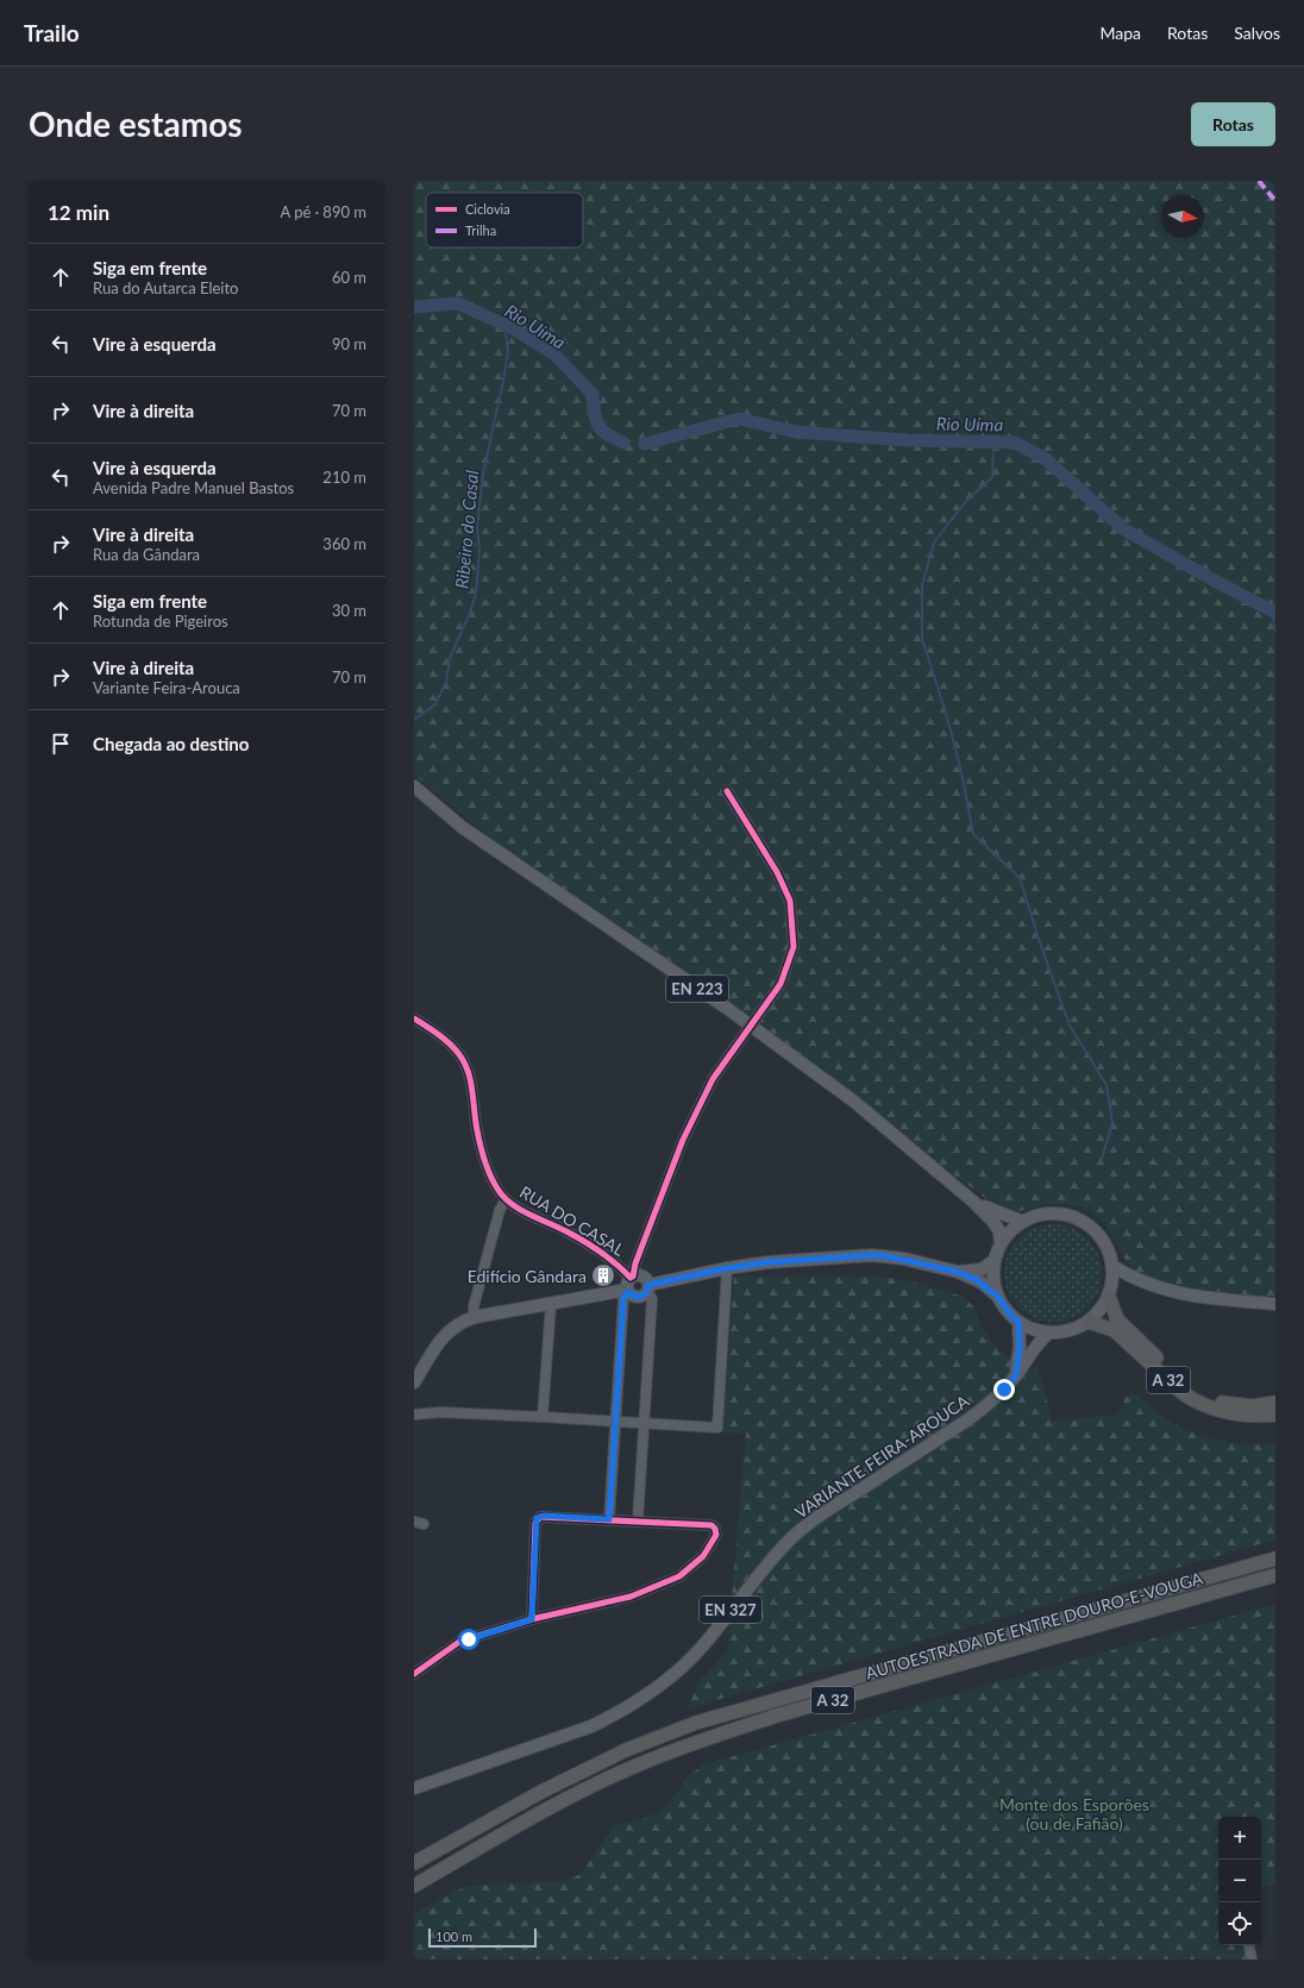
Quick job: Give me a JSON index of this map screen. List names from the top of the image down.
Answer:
{
  "streets": {
    "highway": ["A 32", "AUTOESTRADA DE ENTRE DOURO-E-VOUGA"],
    "main road": ["EN 223", "VARIANTE FEIRA-AROUCA", "EN 327"],
    "street": ["RUA DO CASAL"]
  },
  "crossings": [
    ["EN 223", "A 32"],
    ["EN 223", "VARIANTE FEIRA-AROUCA"],
    ["A 32", "VARIANTE FEIRA-AROUCA"]
  ],
  "water": ["Rio Uíma", "Ribeiro do Casal"],
  "parks": ["Monte dos Esporões (ou de Fafião)"],
  "places": {
    "building": ["Edifício Gândara"]
  },
  "legend": ["Ciclovia", "Trilha"],
  "scale_bar": "100 m",
  "north": "right",
  "page": {
    "header": "Trailo",
    "nav": ["Mapa", "Rotas", "Salvos"],
    "buttons": "Rotas",
    "title": "Onde estamos",
    "heading": ["12 min", "A pé · 890 m"],
    "list": [
      ["Siga em frente", "Rua do Autarca Eleito", "60 m"],
      ["Vire à esquerda", "90 m"],
      ["Vire à direita", "70 m"],
      ["Vire à esquerda", "Avenida Padre Manuel Bastos", "210 m"],
      ["Vire à direita", "Rua da Gândara", "360 m"],
      ["Siga em frente", "Rotunda de Pigeiros", "30 m"],
      ["Vire à direita", "Variante Feira-Arouca", "70 m"],
      "Chegada ao destino"
    ],
    "map_buttons": ["+", "−"],
    "scale": "100 m"
  }
}
